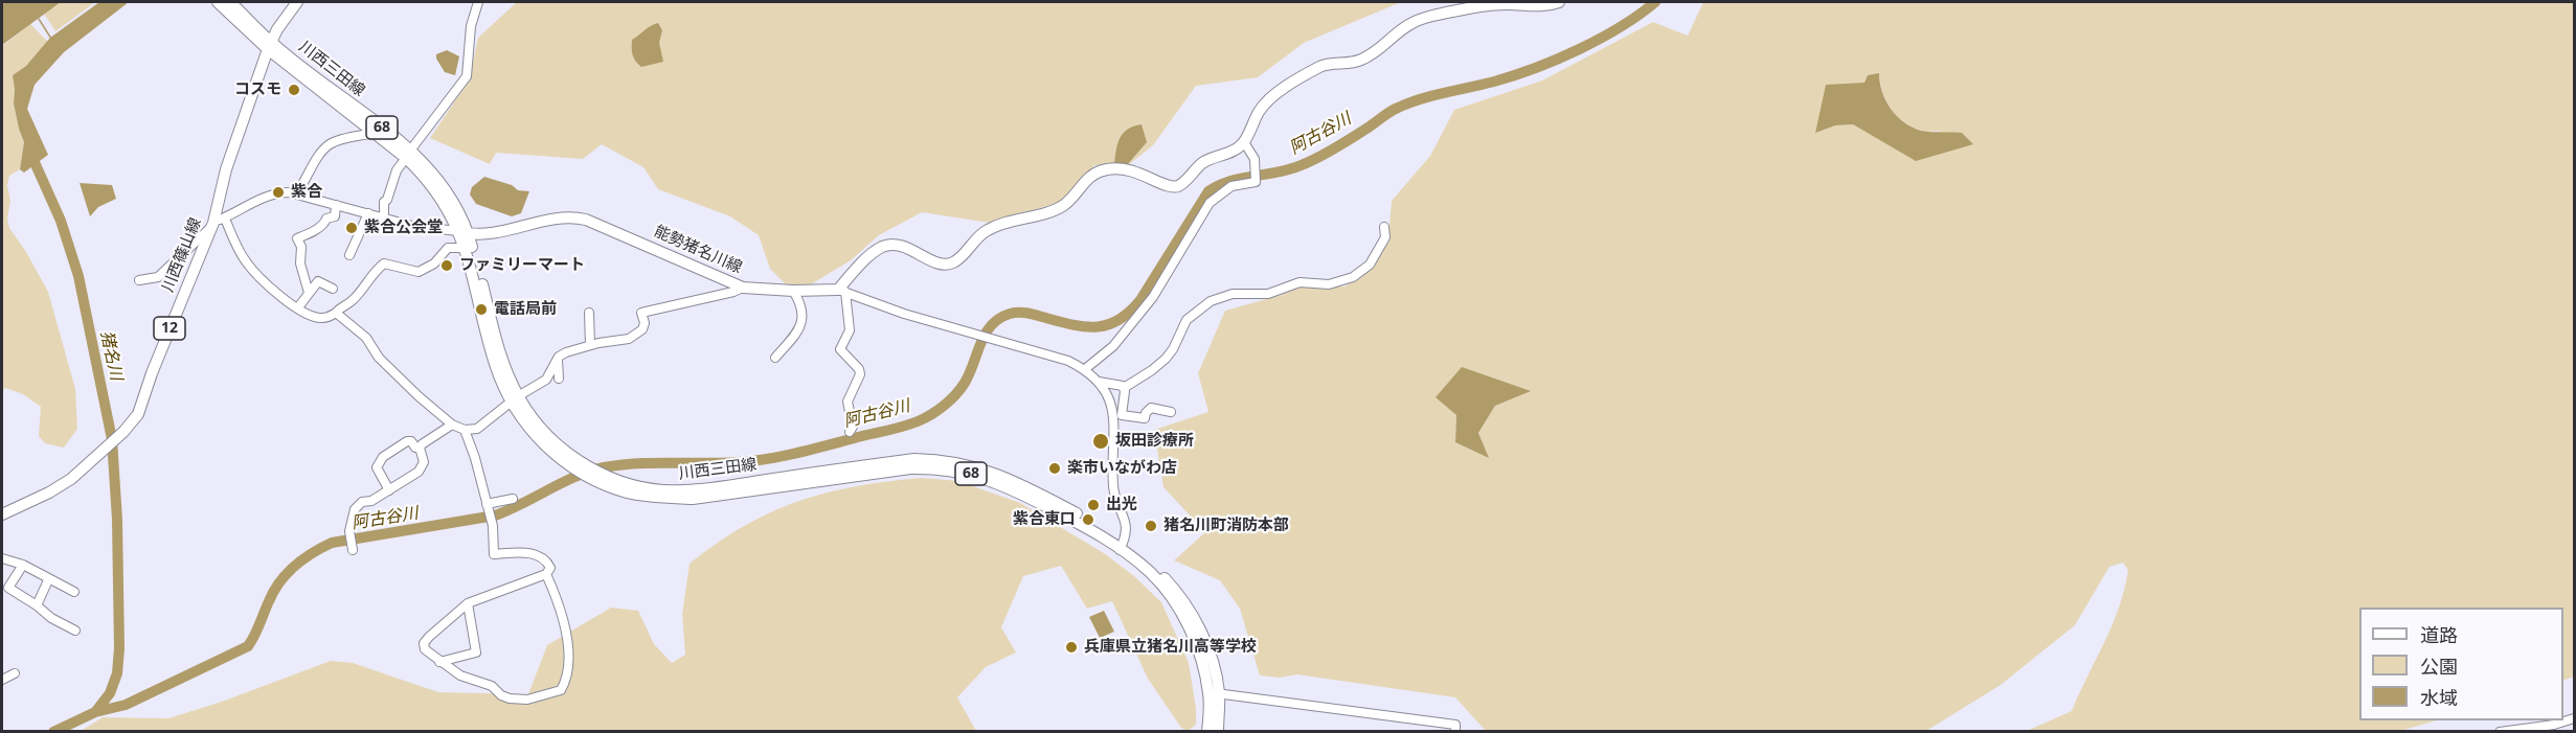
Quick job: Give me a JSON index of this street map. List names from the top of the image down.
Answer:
{
  "streets": {
    "main road": [
      "川西三田線",
      "68",
      "能勢猪名川線",
      "川西篠山線",
      "12"
    ]
  },
  "crossings": [
    ["川西三田線", "能勢猪名川線"],
    ["川西三田線", "川西篠山線"]
  ],
  "water": ["阿古谷川", "猪名川"],
  "places": [
    "コスモ",
    "紫合",
    "紫合公会堂",
    "ファミリーマート",
    "電話局前",
    "坂田診療所",
    "楽市いながわ店",
    "出光",
    "紫合東口",
    "猪名川町消防本部",
    "兵庫県立猪名川高等学校"
  ],
  "legend": ["道路", "公園", "水域"]
}
